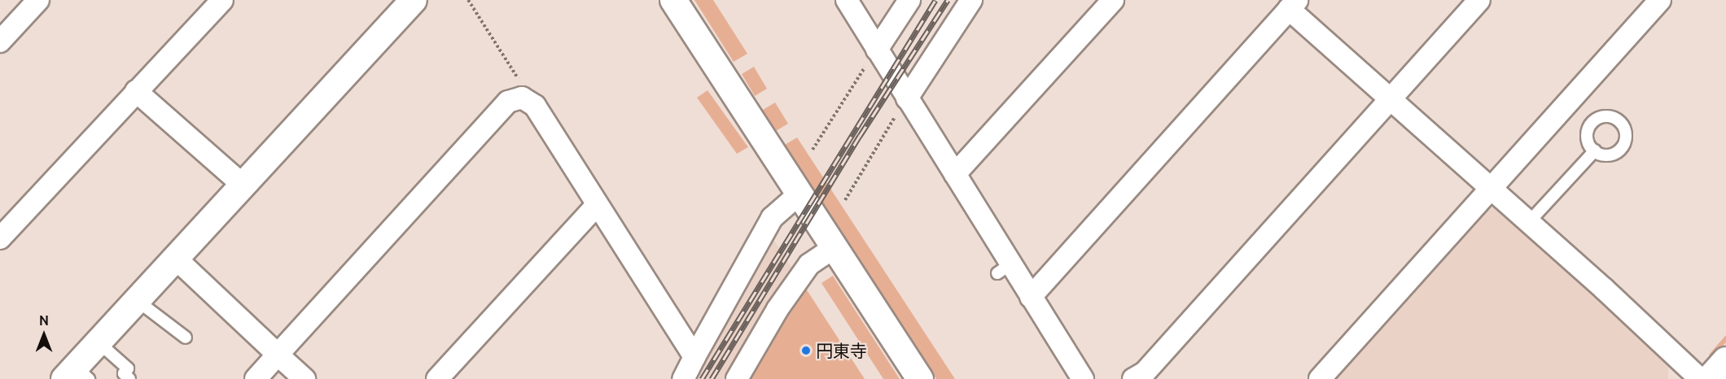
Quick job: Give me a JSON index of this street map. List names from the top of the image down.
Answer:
{
  "places": ["円東寺"],
  "north": "top"
}
